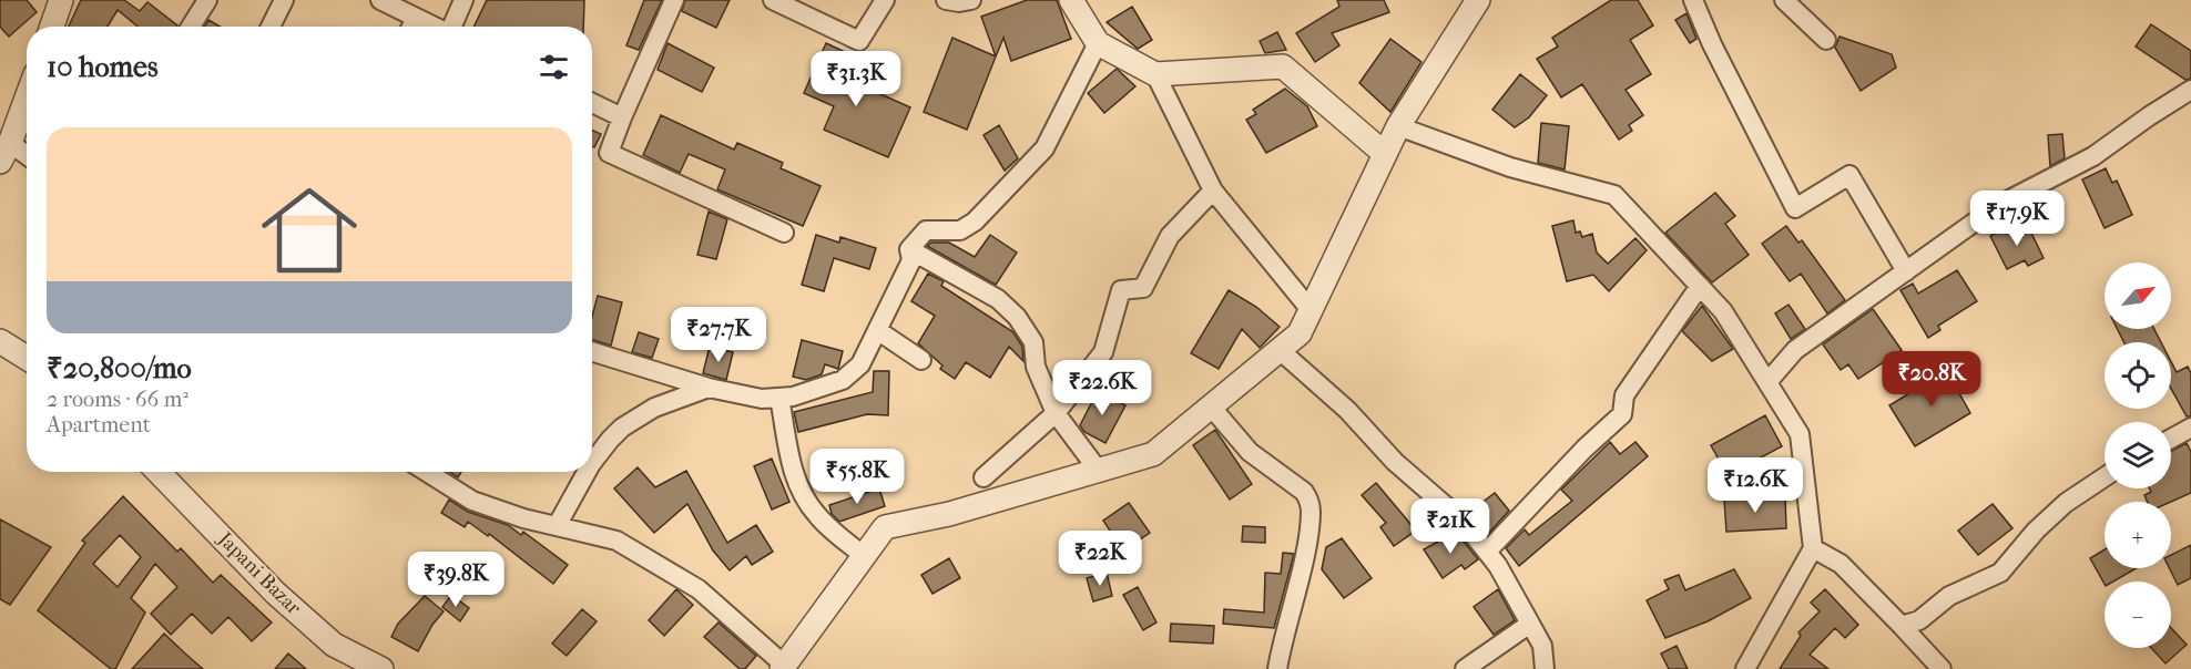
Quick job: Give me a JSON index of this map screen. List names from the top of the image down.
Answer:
{
  "streets": {
    "street": ["Japani Bazar"]
  },
  "north": "top right",
  "page": {
    "heading": "10 homes",
    "price": [
      "₹31.3K",
      "₹17.9K",
      "₹27.7K",
      "₹20.8K",
      "₹22.6K",
      "₹55.8K",
      "₹12.6K",
      "₹21K",
      "₹22K",
      "₹39.8K"
    ],
    "list": [
      {
        "name": "₹20,800/mo",
        "note": "2 rooms · 66 m² · Apartment"
      }
    ],
    "map_buttons": ["+", "−"]
  }
}
